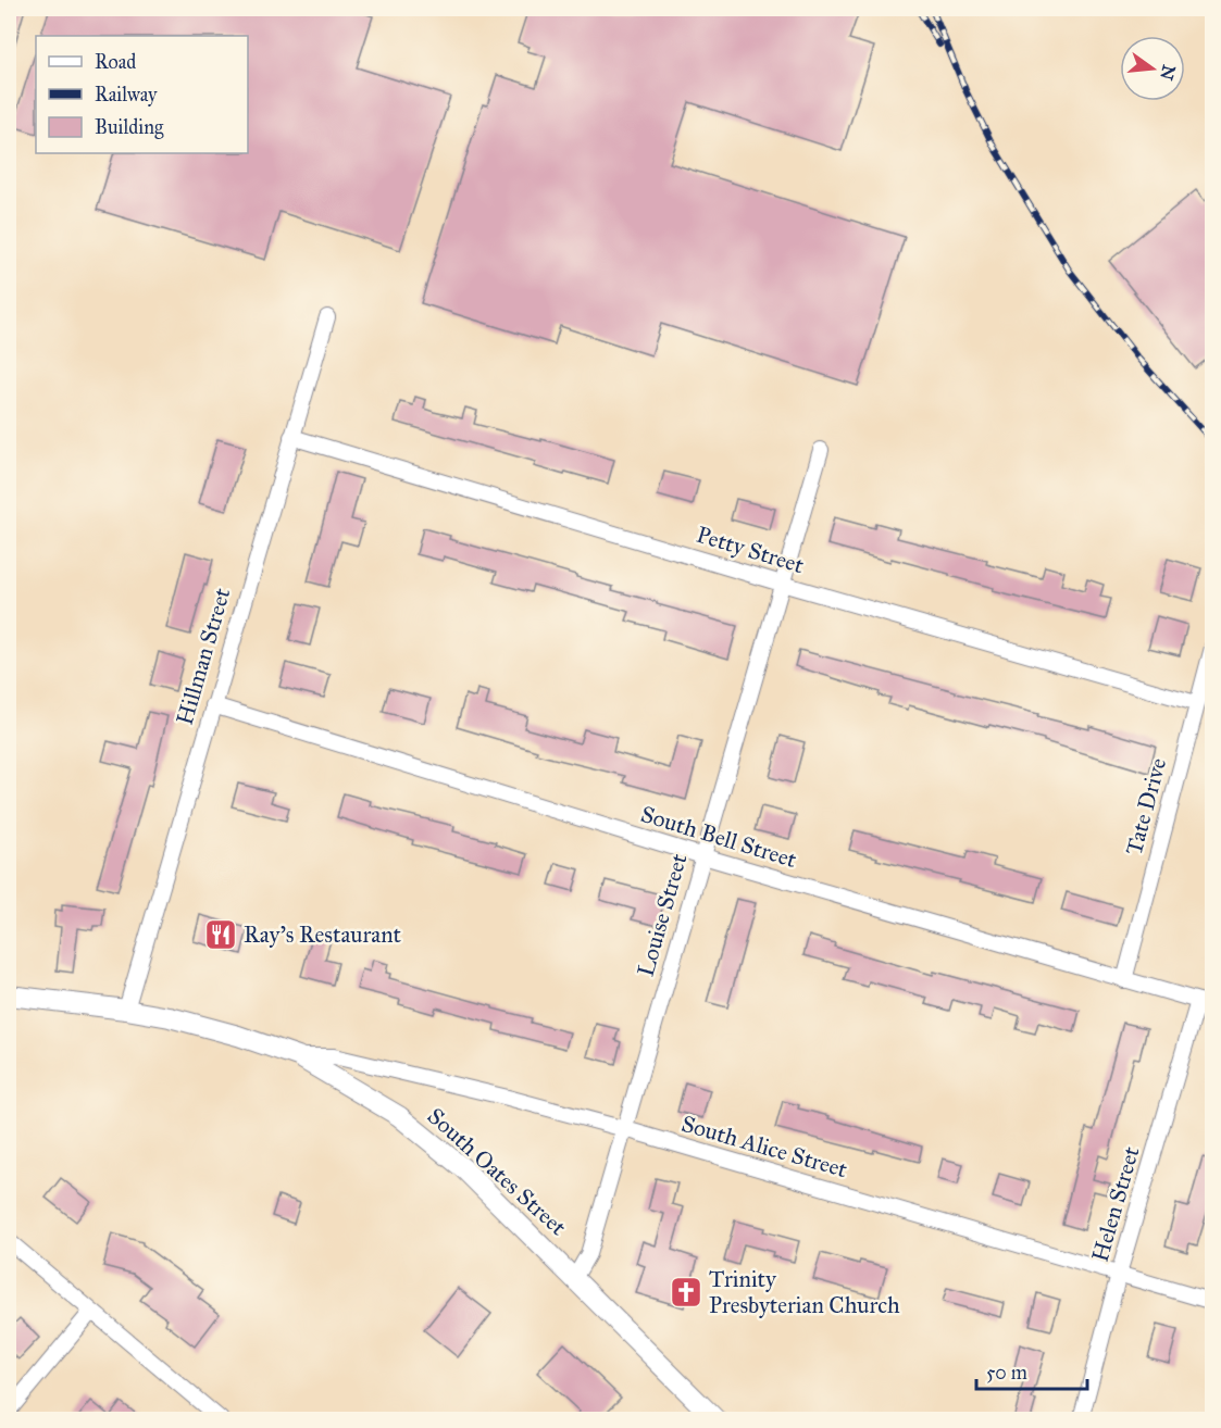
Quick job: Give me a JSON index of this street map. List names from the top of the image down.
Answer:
{
  "streets": {
    "main road": ["South Oates Street"],
    "street": [
      "Petty Street",
      "Hillman Street",
      "Tate Drive",
      "South Bell Street",
      "Louise Street",
      "South Alice Street",
      "Helen Street"
    ]
  },
  "crossings": [
    ["Petty Street", "Hillman Street"],
    ["Petty Street", "Tate Drive"],
    ["Petty Street", "Louise Street"],
    ["Hillman Street", "South Bell Street"],
    ["Hillman Street", "South Oates Street"],
    ["Tate Drive", "South Bell Street"],
    ["South Bell Street", "Louise Street"],
    ["South Bell Street", "Helen Street"],
    ["Louise Street", "South Alice Street"],
    ["Louise Street", "South Oates Street"],
    ["South Alice Street", "South Oates Street"],
    ["South Alice Street", "Helen Street"]
  ],
  "places": {
    "restaurant": ["Ray's Restaurant"],
    "church": ["Trinity Presbyterian Church"]
  },
  "legend": ["Road", "Railway", "Building"],
  "scale_bar": "50 m",
  "north": "right"
}
